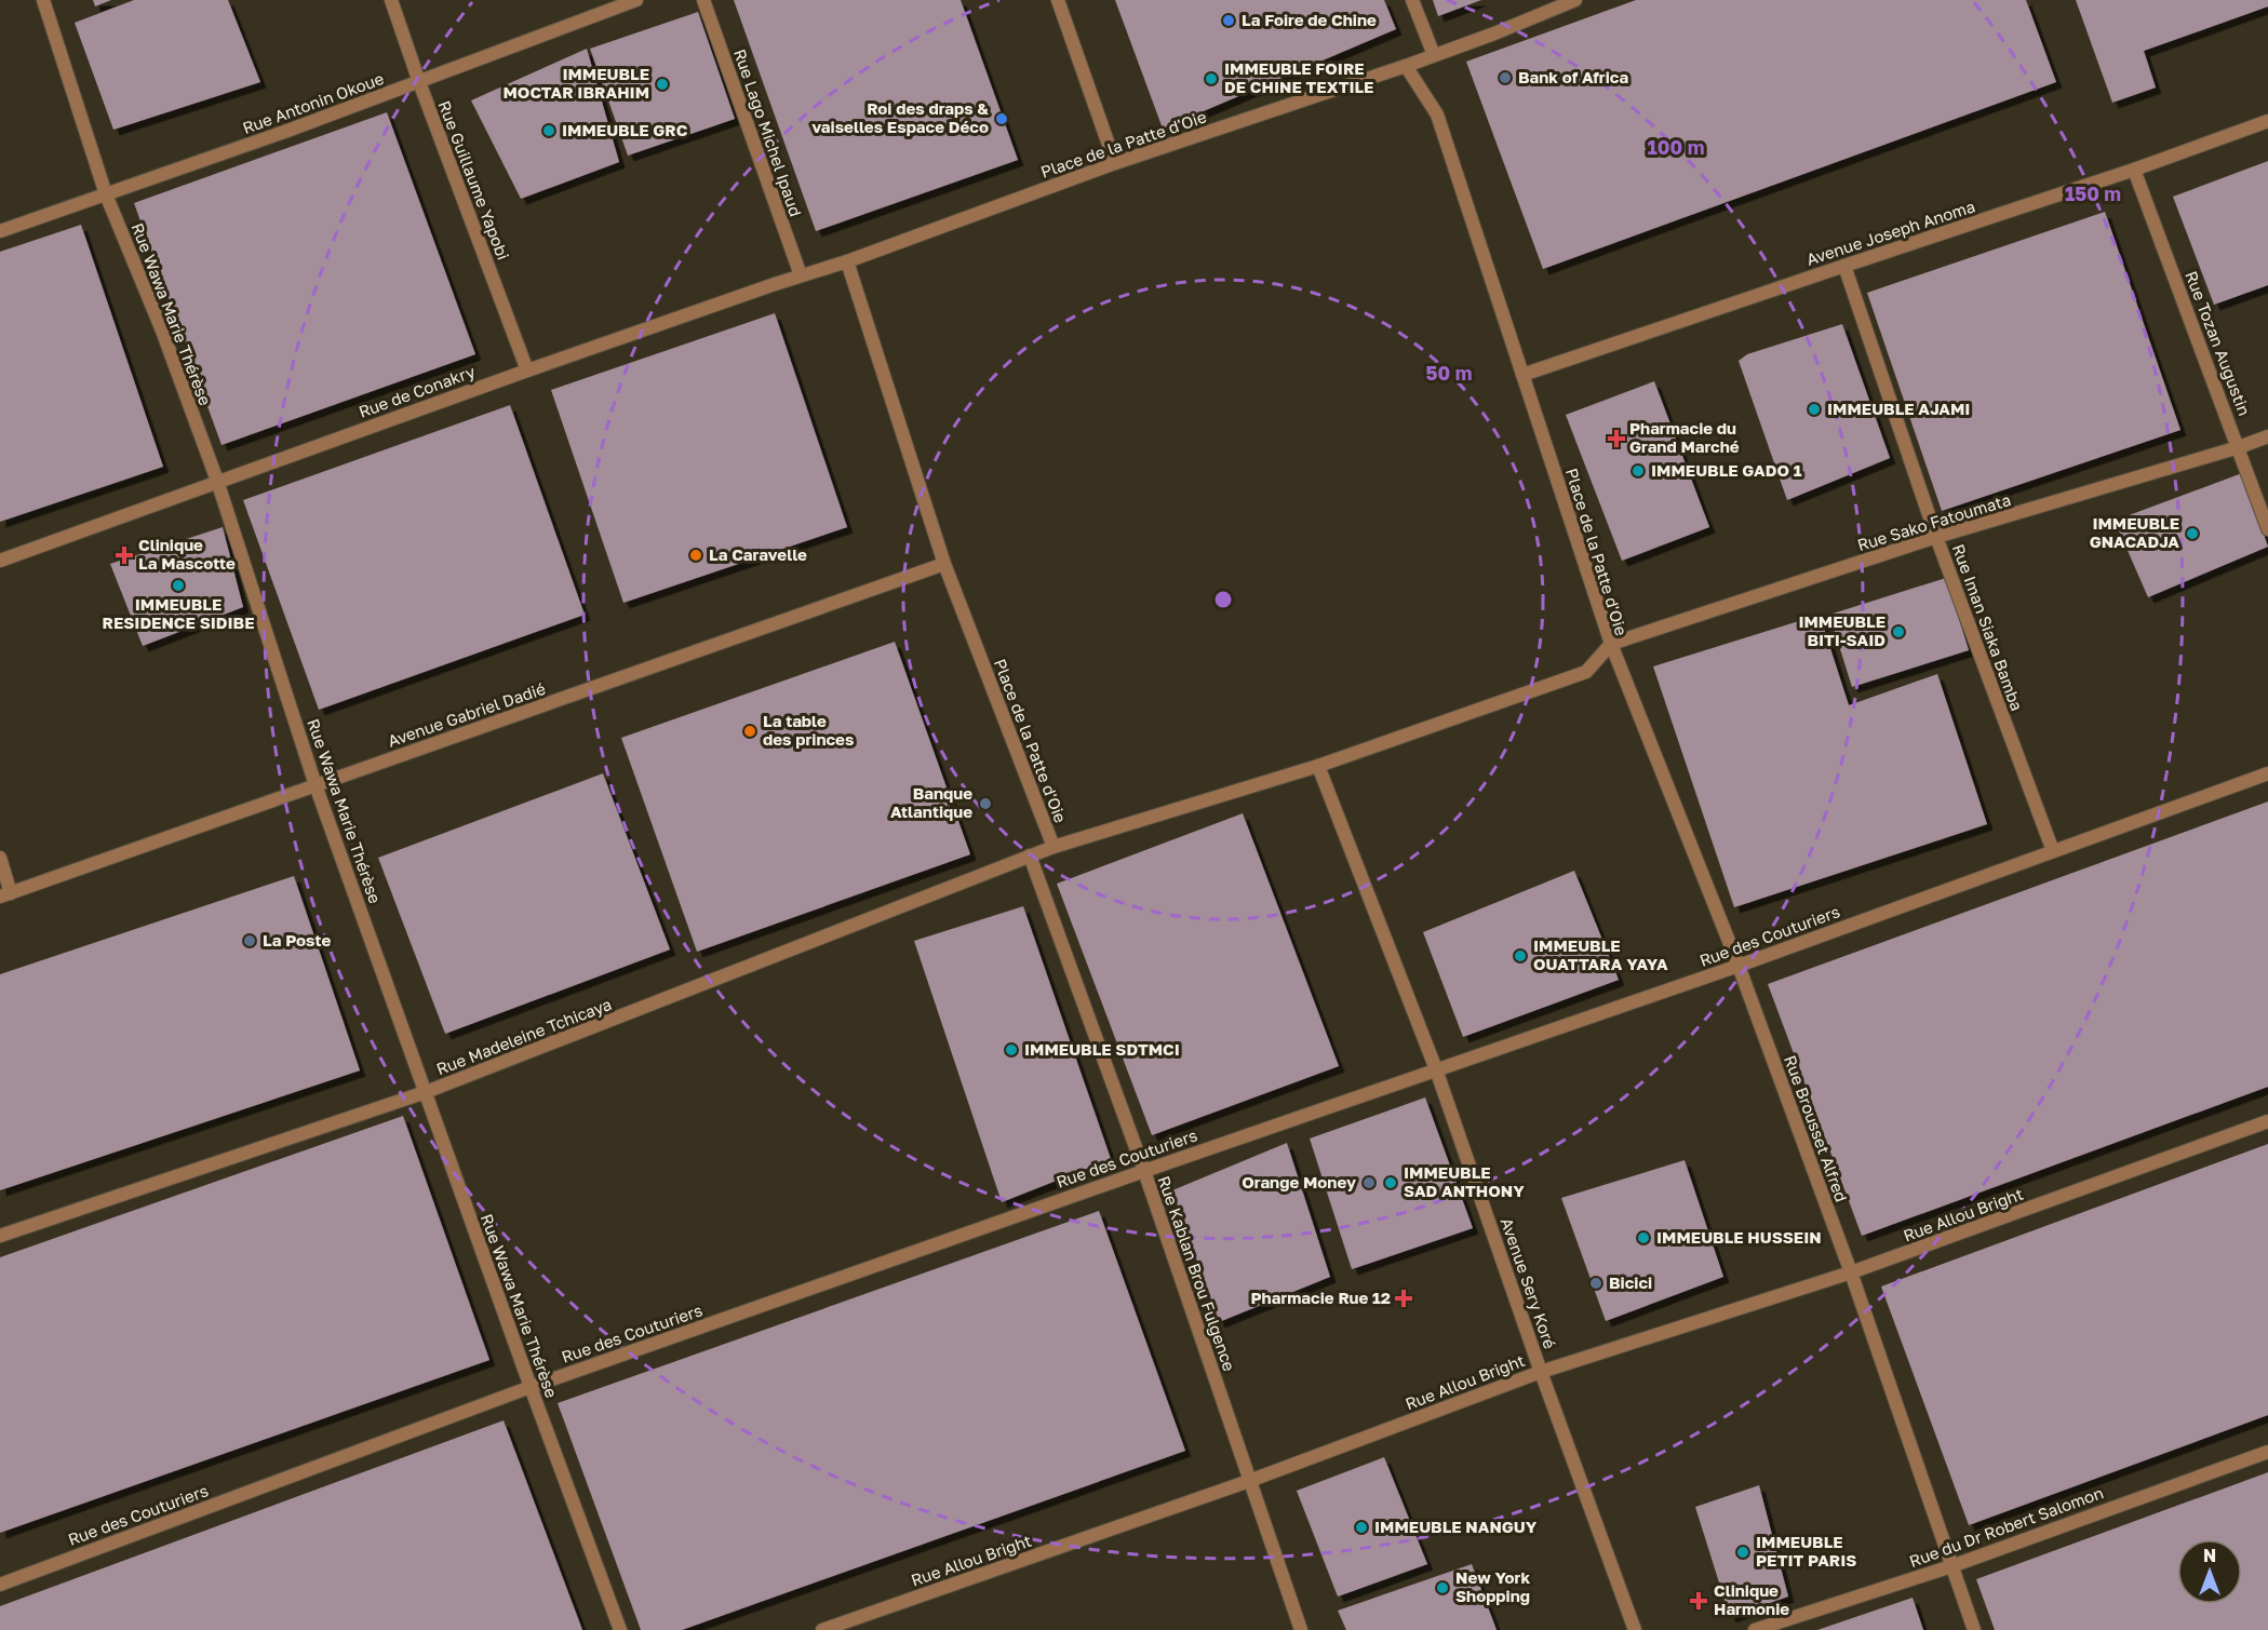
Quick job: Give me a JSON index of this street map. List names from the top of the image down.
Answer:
{
  "streets": {
    "street": [
      "Rue Antonin Okoue",
      "Rue Lago Michel Ipaud",
      "Place de la Patte d'Oie",
      "Rue Guillaume Yapobi",
      "Avenue Joseph Anoma",
      "Rue Wawa Marie Thérèse",
      "Rue Tozan Augustin",
      "Rue de Conakry",
      "Rue Sako Fatoumata",
      "Rue Iman Siaka Bamba",
      "Avenue Gabriel Dadié",
      "Rue des Couturiers",
      "Rue Madeleine Tchicaya",
      "Rue Brousset Alfred",
      "Rue Allou Bright",
      "Rue Kablan Brou Fulgence",
      "Avenue Sery Koré",
      "Rue du Dr Robert Salomon"
    ]
  },
  "crossings": [
    ["Rue Antonin Okoue", "Rue Guillaume Yapobi"],
    ["Rue Antonin Okoue", "Rue Wawa Marie Thérèse"],
    ["Rue Lago Michel Ipaud", "Rue de Conakry"],
    ["Place de la Patte d'Oie", "Avenue Joseph Anoma"],
    ["Place de la Patte d'Oie", "Rue de Conakry"],
    ["Place de la Patte d'Oie", "Rue Sako Fatoumata"],
    ["Place de la Patte d'Oie", "Avenue Gabriel Dadié"],
    ["Place de la Patte d'Oie", "Rue Madeleine Tchicaya"],
    ["Place de la Patte d'Oie", "Rue Brousset Alfred"],
    ["Place de la Patte d'Oie", "Avenue Sery Koré"],
    ["Rue Guillaume Yapobi", "Rue de Conakry"],
    ["Avenue Joseph Anoma", "Rue Tozan Augustin"],
    ["Avenue Joseph Anoma", "Rue Iman Siaka Bamba"],
    ["Rue Wawa Marie Thérèse", "Rue de Conakry"],
    ["Rue Wawa Marie Thérèse", "Avenue Gabriel Dadié"],
    ["Rue Wawa Marie Thérèse", "Rue des Couturiers"],
    ["Rue Wawa Marie Thérèse", "Rue Madeleine Tchicaya"],
    ["Rue Tozan Augustin", "Rue Sako Fatoumata"],
    ["Rue Sako Fatoumata", "Rue Iman Siaka Bamba"],
    ["Rue Sako Fatoumata", "Rue Brousset Alfred"],
    ["Rue Iman Siaka Bamba", "Rue des Couturiers"],
    ["Rue des Couturiers", "Rue Brousset Alfred"],
    ["Rue des Couturiers", "Rue Kablan Brou Fulgence"],
    ["Rue des Couturiers", "Avenue Sery Koré"],
    ["Rue Madeleine Tchicaya", "Rue Kablan Brou Fulgence"],
    ["Rue Brousset Alfred", "Rue Allou Bright"],
    ["Rue Brousset Alfred", "Rue du Dr Robert Salomon"],
    ["Rue Allou Bright", "Rue Kablan Brou Fulgence"],
    ["Rue Allou Bright", "Avenue Sery Koré"]
  ],
  "places": {
    "other": [
      "La Foire de Chine",
      "Bank of Africa",
      "IMMEUBLE FOIRE DE CHINE TEXTILE",
      "IMMEUBLE MOCTAR IBRAHIM",
      "Roi des draps & vaiselles Espace Déco",
      "IMMEUBLE GRC",
      "IMMEUBLE AJAMI",
      "IMMEUBLE GADO 1",
      "IMMEUBLE GNACADJA",
      "La Caravelle",
      "IMMEUBLE RESIDENCE SIDIBE",
      "IMMEUBLE BITI-SAID",
      "La table des princes",
      "Banque Atlantique",
      "La Poste",
      "IMMEUBLE OUATTARA YAYA",
      "IMMEUBLE SDTMCI",
      "Orange Money",
      "IMMEUBLE SAD ANTHONY",
      "IMMEUBLE HUSSEIN",
      "Bicici",
      "IMMEUBLE NANGUY",
      "IMMEUBLE PETIT PARIS",
      "New York Shopping"
    ],
    "health": [
      "Pharmacie du Grand Marché",
      "Clinique La Mascotte",
      "Pharmacie Rue 12",
      "Clinique Harmonie"
    ]
  },
  "north": "top",
  "rings": ["100 m", "150 m", "50 m"]
}
